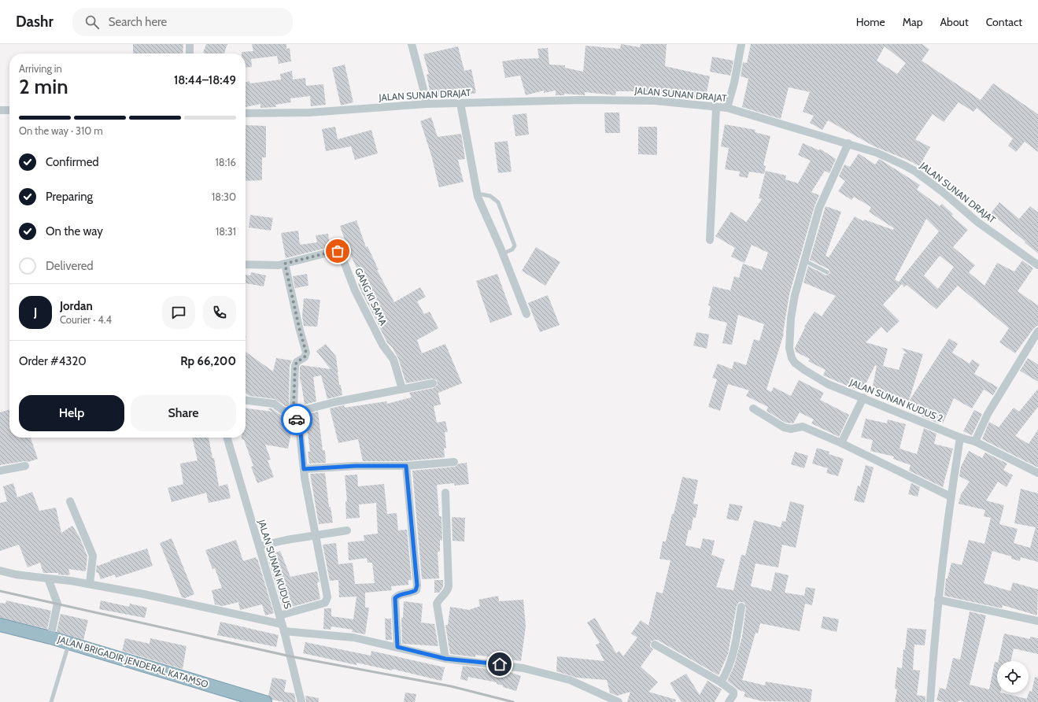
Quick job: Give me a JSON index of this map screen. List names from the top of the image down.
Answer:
{
  "streets": {
    "highway": ["JALAN BRIGADIR JENDERAL KATAMSO"],
    "street": [
      "JALAN SUNAN DRAJAT",
      "GANG KI SAMA",
      "JALAN SUNAN KUDUS 2",
      "JALAN SUNAN KUDUS"
    ]
  },
  "crossings": [
    ["JALAN SUNAN DRAJAT", "JALAN SUNAN KUDUS 2"]
  ],
  "page": {
    "header": "Dashr",
    "search": "Search here",
    "nav": [
      "Home",
      "Map",
      "About",
      "Contact"
    ],
    "heading": ["2 min", "Arriving in", "18:44–18:49"],
    "panel": [
      "Jordan",
      "Courier · 4.4",
      "Order #4320",
      "Rp 66,200"
    ],
    "bar": "On the way · 310 m",
    "list": [
      ["Confirmed", "18:16"],
      ["Preparing", "18:30"],
      ["On the way", "18:31"],
      "Delivered"
    ],
    "round": "J",
    "buttons": ["Help", "Share"]
  }
}
